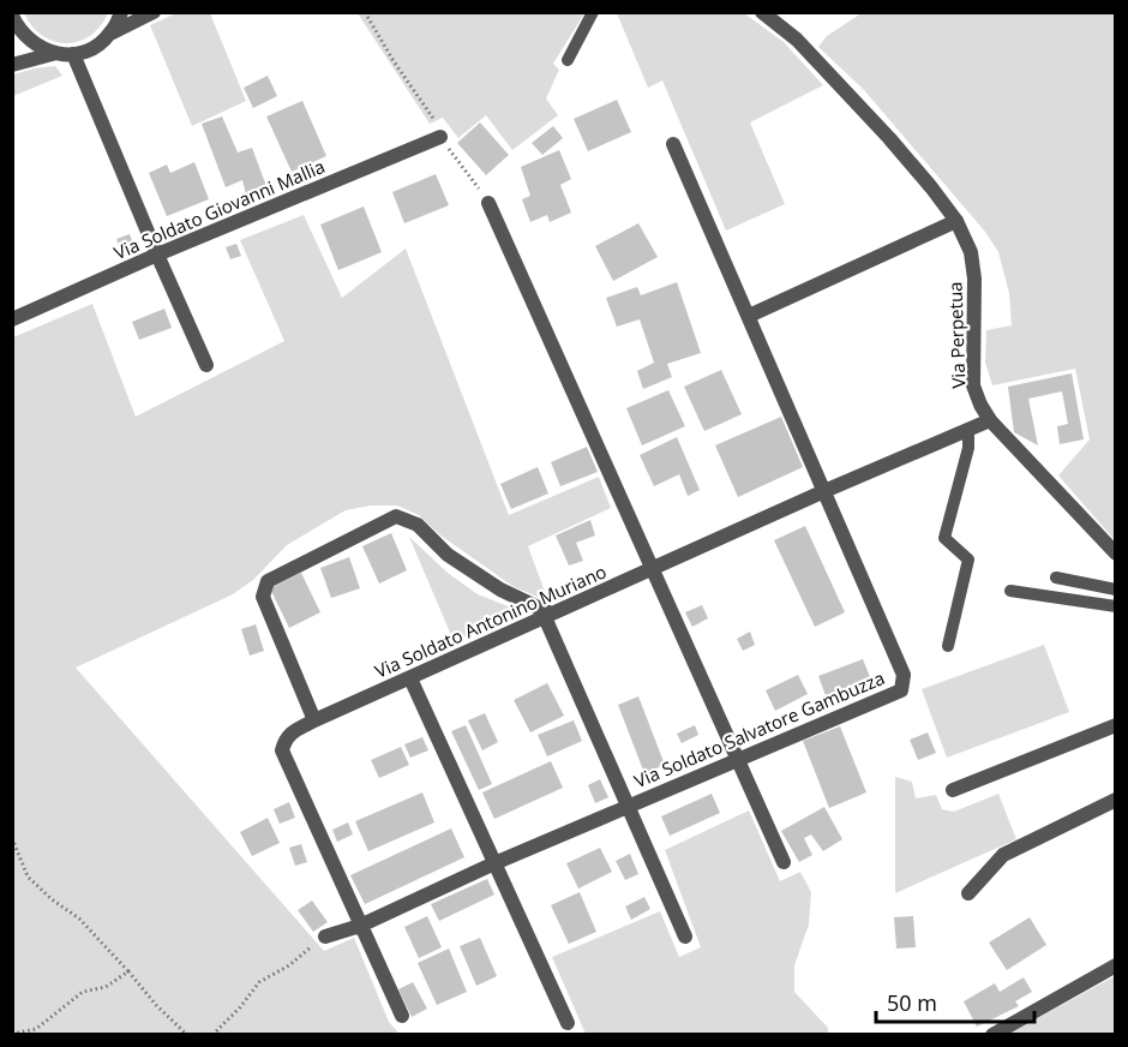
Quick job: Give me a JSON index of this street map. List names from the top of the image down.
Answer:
{
  "streets": {
    "street": [
      "Via Soldato Giovanni Mallia",
      "Via Perpetua",
      "Via Soldato Antonino Muriano",
      "Via Soldato Salvatore Gambuzza"
    ]
  },
  "crossings": [
    ["Via Perpetua", "Via Soldato Antonino Muriano"],
    ["Via Soldato Antonino Muriano", "Via Soldato Salvatore Gambuzza"]
  ],
  "scale_bar": "50 m"
}
